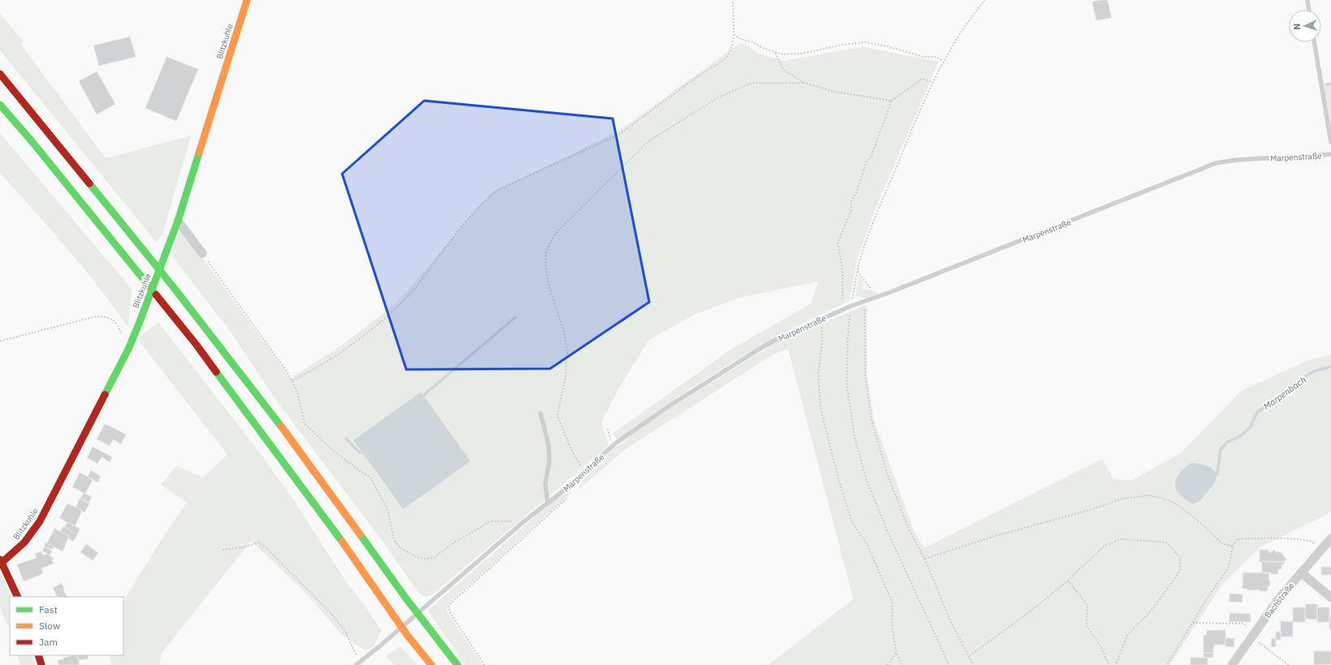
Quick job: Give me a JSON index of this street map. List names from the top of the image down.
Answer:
{
  "streets": {
    "main road": ["Blitzkuhle"],
    "street": ["Bachstraße"],
    "lane": ["Marpenstraße"]
  },
  "water": ["Marpenbach"],
  "legend": ["Fast", "Slow", "Jam"],
  "north": "left"
}
